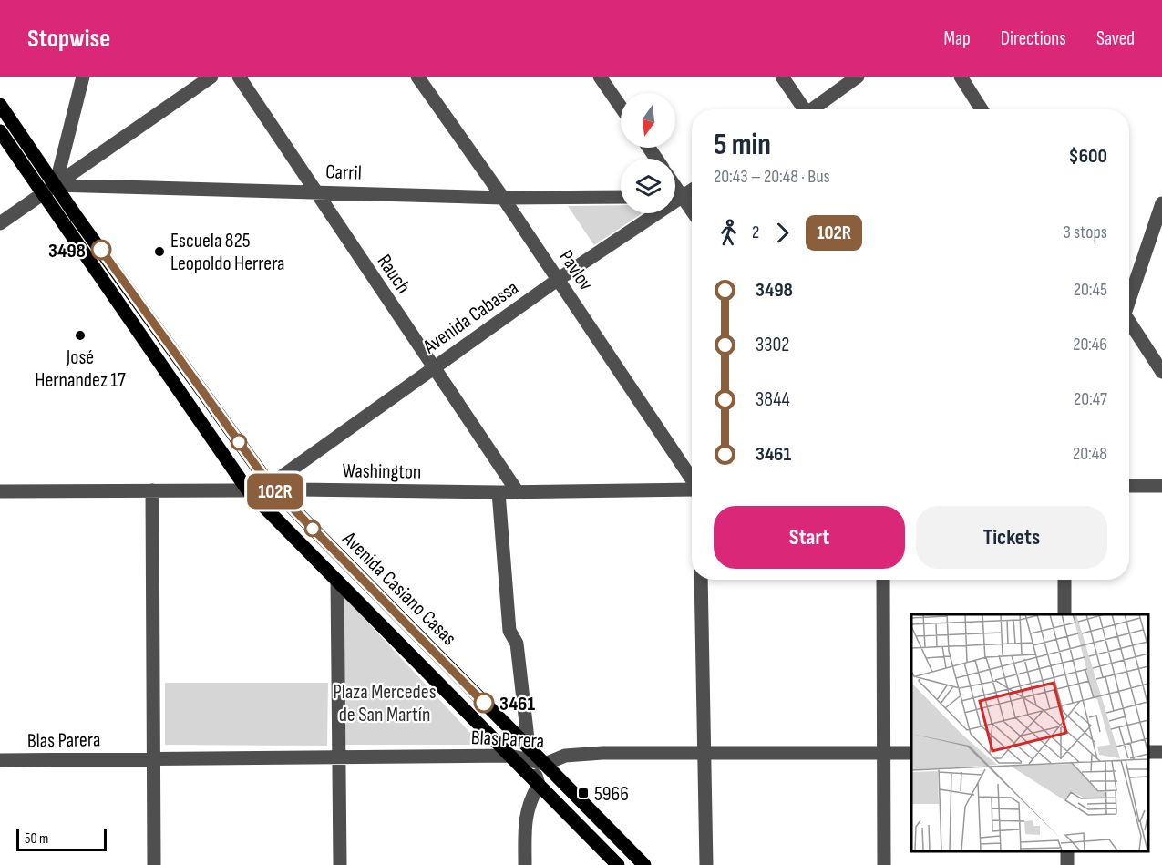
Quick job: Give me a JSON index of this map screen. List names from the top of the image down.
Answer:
{
  "streets": {
    "main road": ["Avenida Casiano Casas"],
    "street": [
      "Carril",
      "Pavlov",
      "Rauch",
      "Avenida Cabassa",
      "Washington",
      "Blas Parera"
    ]
  },
  "crossings": [
    ["Carril", "Pavlov"],
    ["Carril", "Rauch"],
    ["Carril", "Avenida Casiano Casas"],
    ["Pavlov", "Avenida Cabassa"],
    ["Rauch", "Avenida Cabassa"],
    ["Rauch", "Washington"],
    ["Avenida Cabassa", "Washington"],
    ["Avenida Cabassa", "Avenida Casiano Casas"],
    ["Washington", "Avenida Casiano Casas"],
    ["Avenida Casiano Casas", "Blas Parera"]
  ],
  "parks": ["Plaza Mercedes de San Martín"],
  "places": {
    "other": [
      "3498",
      "Escuela 825 Leopoldo Herrera",
      "José Hernandez 17",
      "3461"
    ],
    "transit": ["5966"]
  },
  "lines": ["bus line 102R"],
  "scale_bar": "50 m",
  "north": "bottom",
  "page": {
    "header": "Stopwise",
    "nav": ["Map", "Directions", "Saved"],
    "on_map": "102R",
    "heading": ["5 min", "20:43 – 20:48 · Bus", "$600"],
    "legs": ["2", "102R", "3 stops"],
    "list": [
      {
        "name": "3498",
        "value": "20:45"
      },
      {
        "name": "3302",
        "value": "20:46"
      },
      {
        "name": "3844",
        "value": "20:47"
      },
      {
        "name": "3461",
        "value": "20:48"
      }
    ],
    "buttons": ["Start", "Tickets"],
    "scale": "50 m"
  }
}
